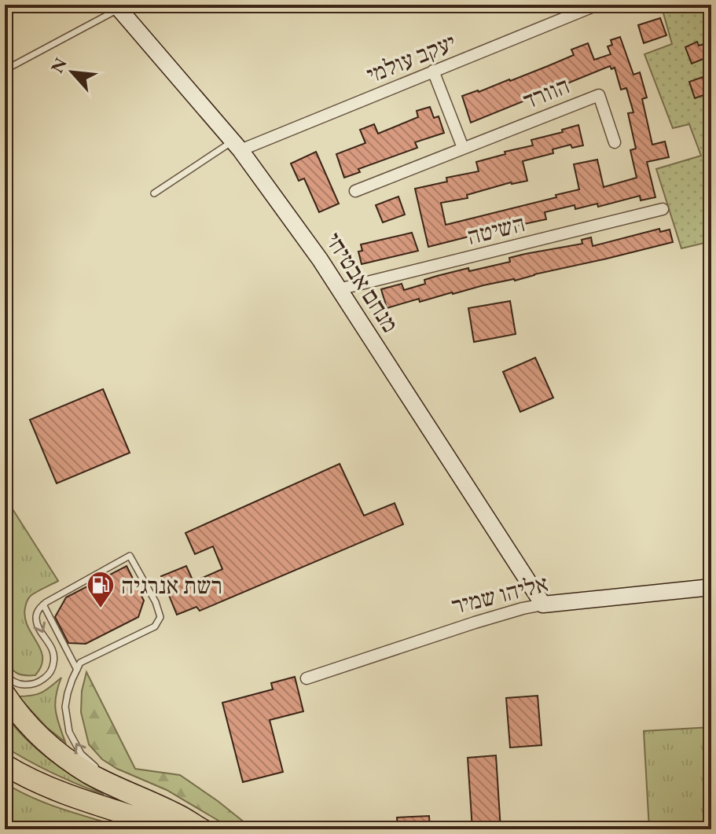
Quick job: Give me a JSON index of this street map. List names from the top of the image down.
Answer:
{
  "streets": {
    "street": [
      "יעקב עולמי",
      "הוורד",
      "השיטה",
      "מנחם אבטיחי",
      "אליהו שמיר"
    ]
  },
  "crossings": [
    ["יעקב עולמי", "מנחם אבטיחי"],
    ["השיטה", "מנחם אבטיחי"],
    ["מנחם אבטיחי", "אליהו שמיר"]
  ],
  "places": {
    "fuel station": ["רשת אנרגיה"]
  },
  "north": "top left"
}
